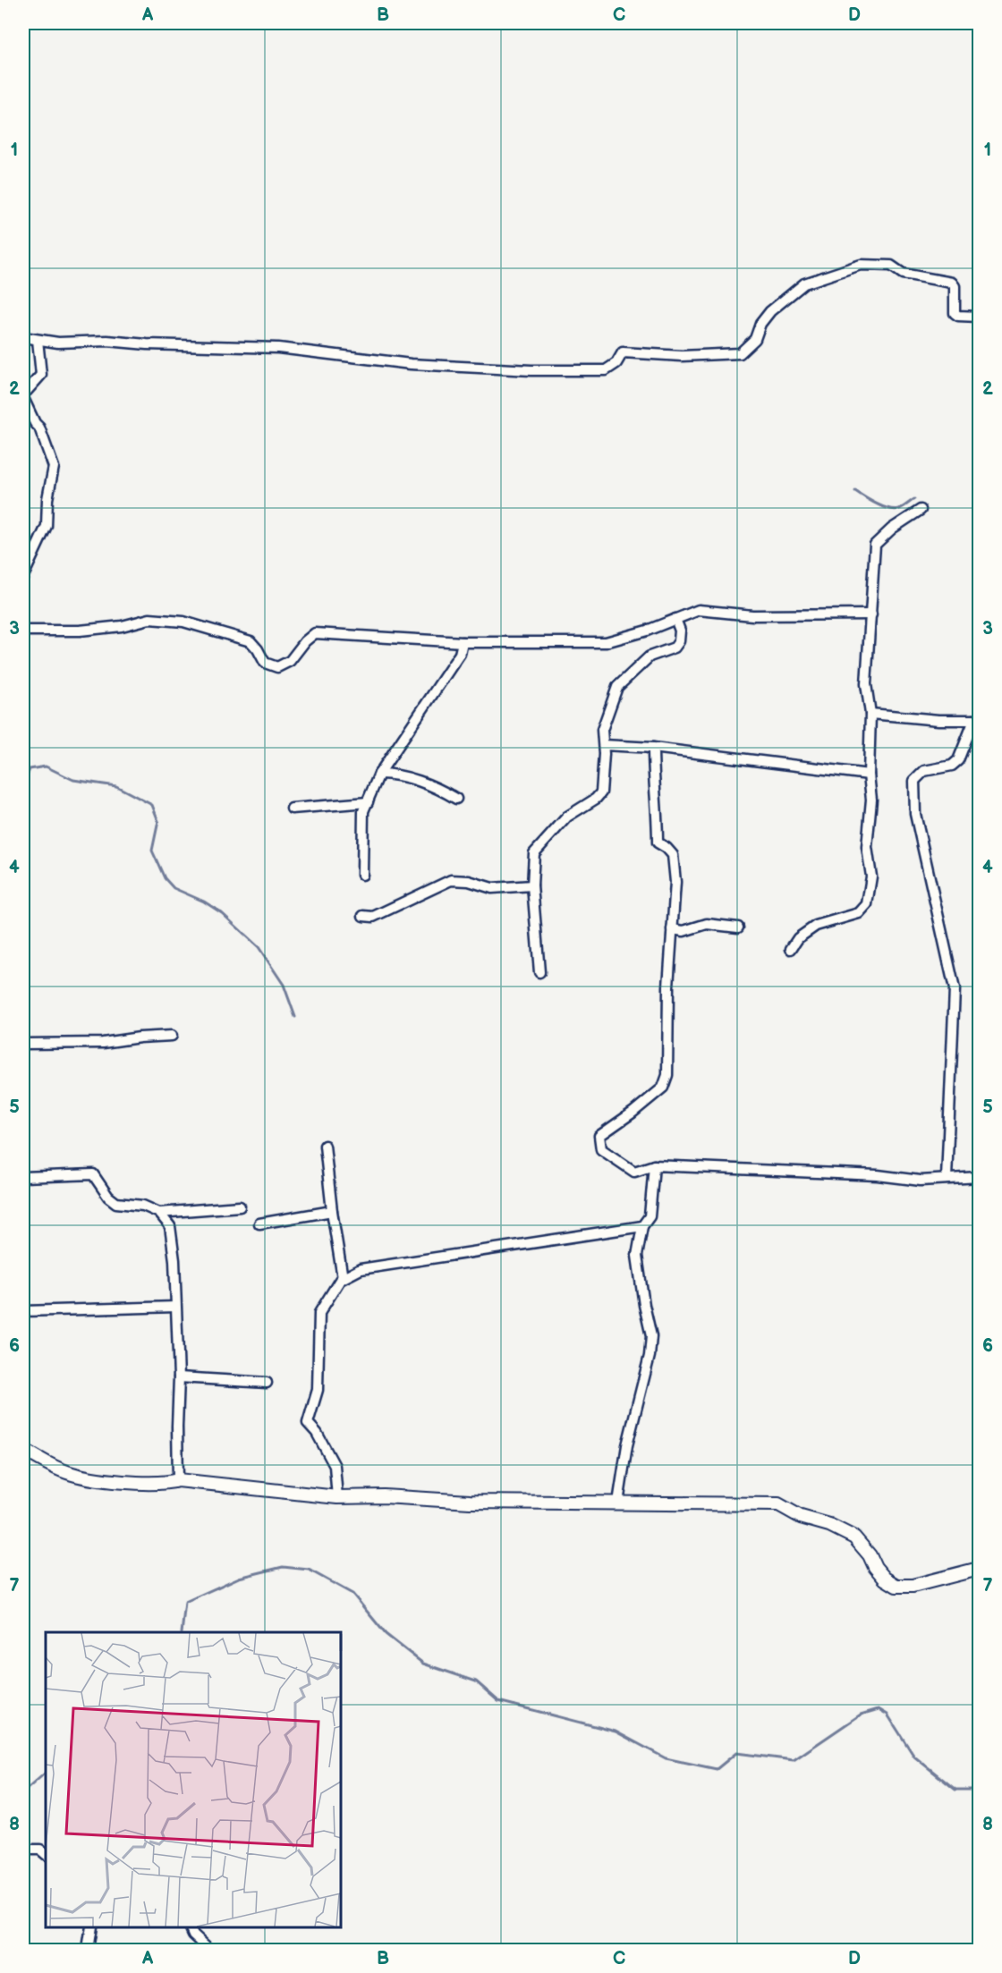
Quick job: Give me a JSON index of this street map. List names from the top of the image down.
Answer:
{
  "grid": {
    "columns": [
      "A",
      "B",
      "C",
      "D"
    ],
    "rows": [
      "1",
      "2",
      "3",
      "4",
      "5",
      "6",
      "7",
      "8"
    ]
  }
}
